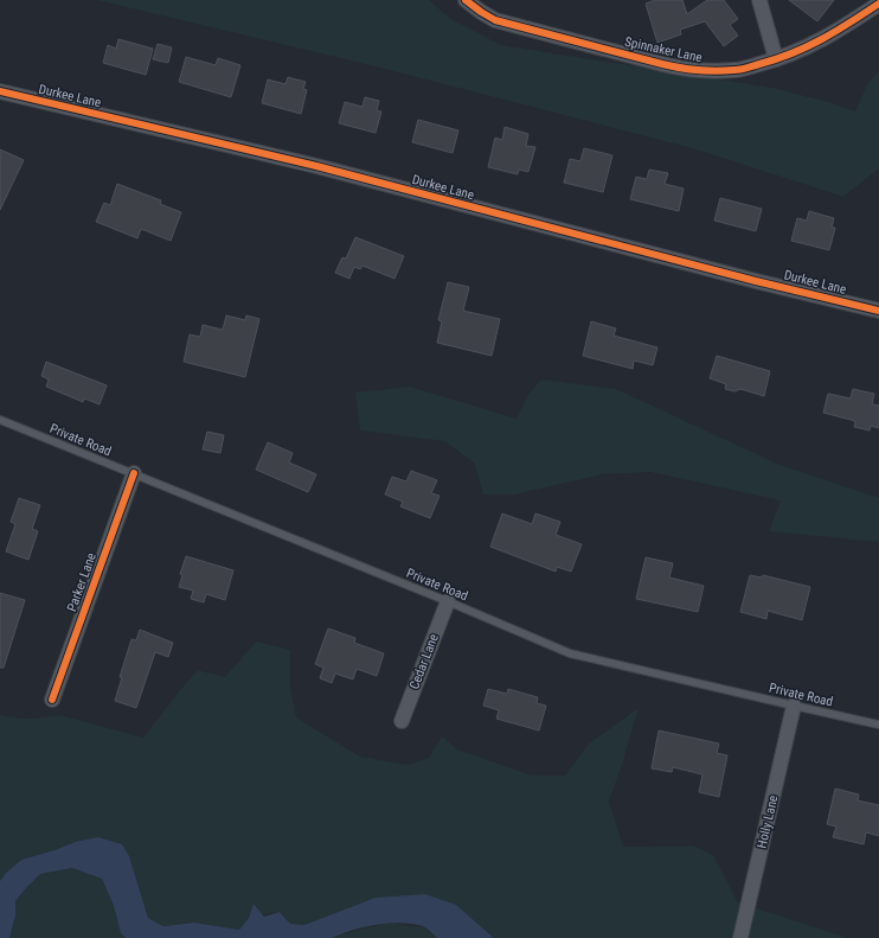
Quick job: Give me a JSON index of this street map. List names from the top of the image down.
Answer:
{
  "streets": {
    "street": [
      "Spinnaker Lane",
      "Durkee Lane",
      "Parker Lane",
      "Cedar Lane",
      "Holly Lane"
    ],
    "lane": ["Private Road"]
  },
  "crossings": [
    ["Private Road", "Parker Lane"],
    ["Private Road", "Cedar Lane"],
    ["Private Road", "Holly Lane"]
  ]
}
